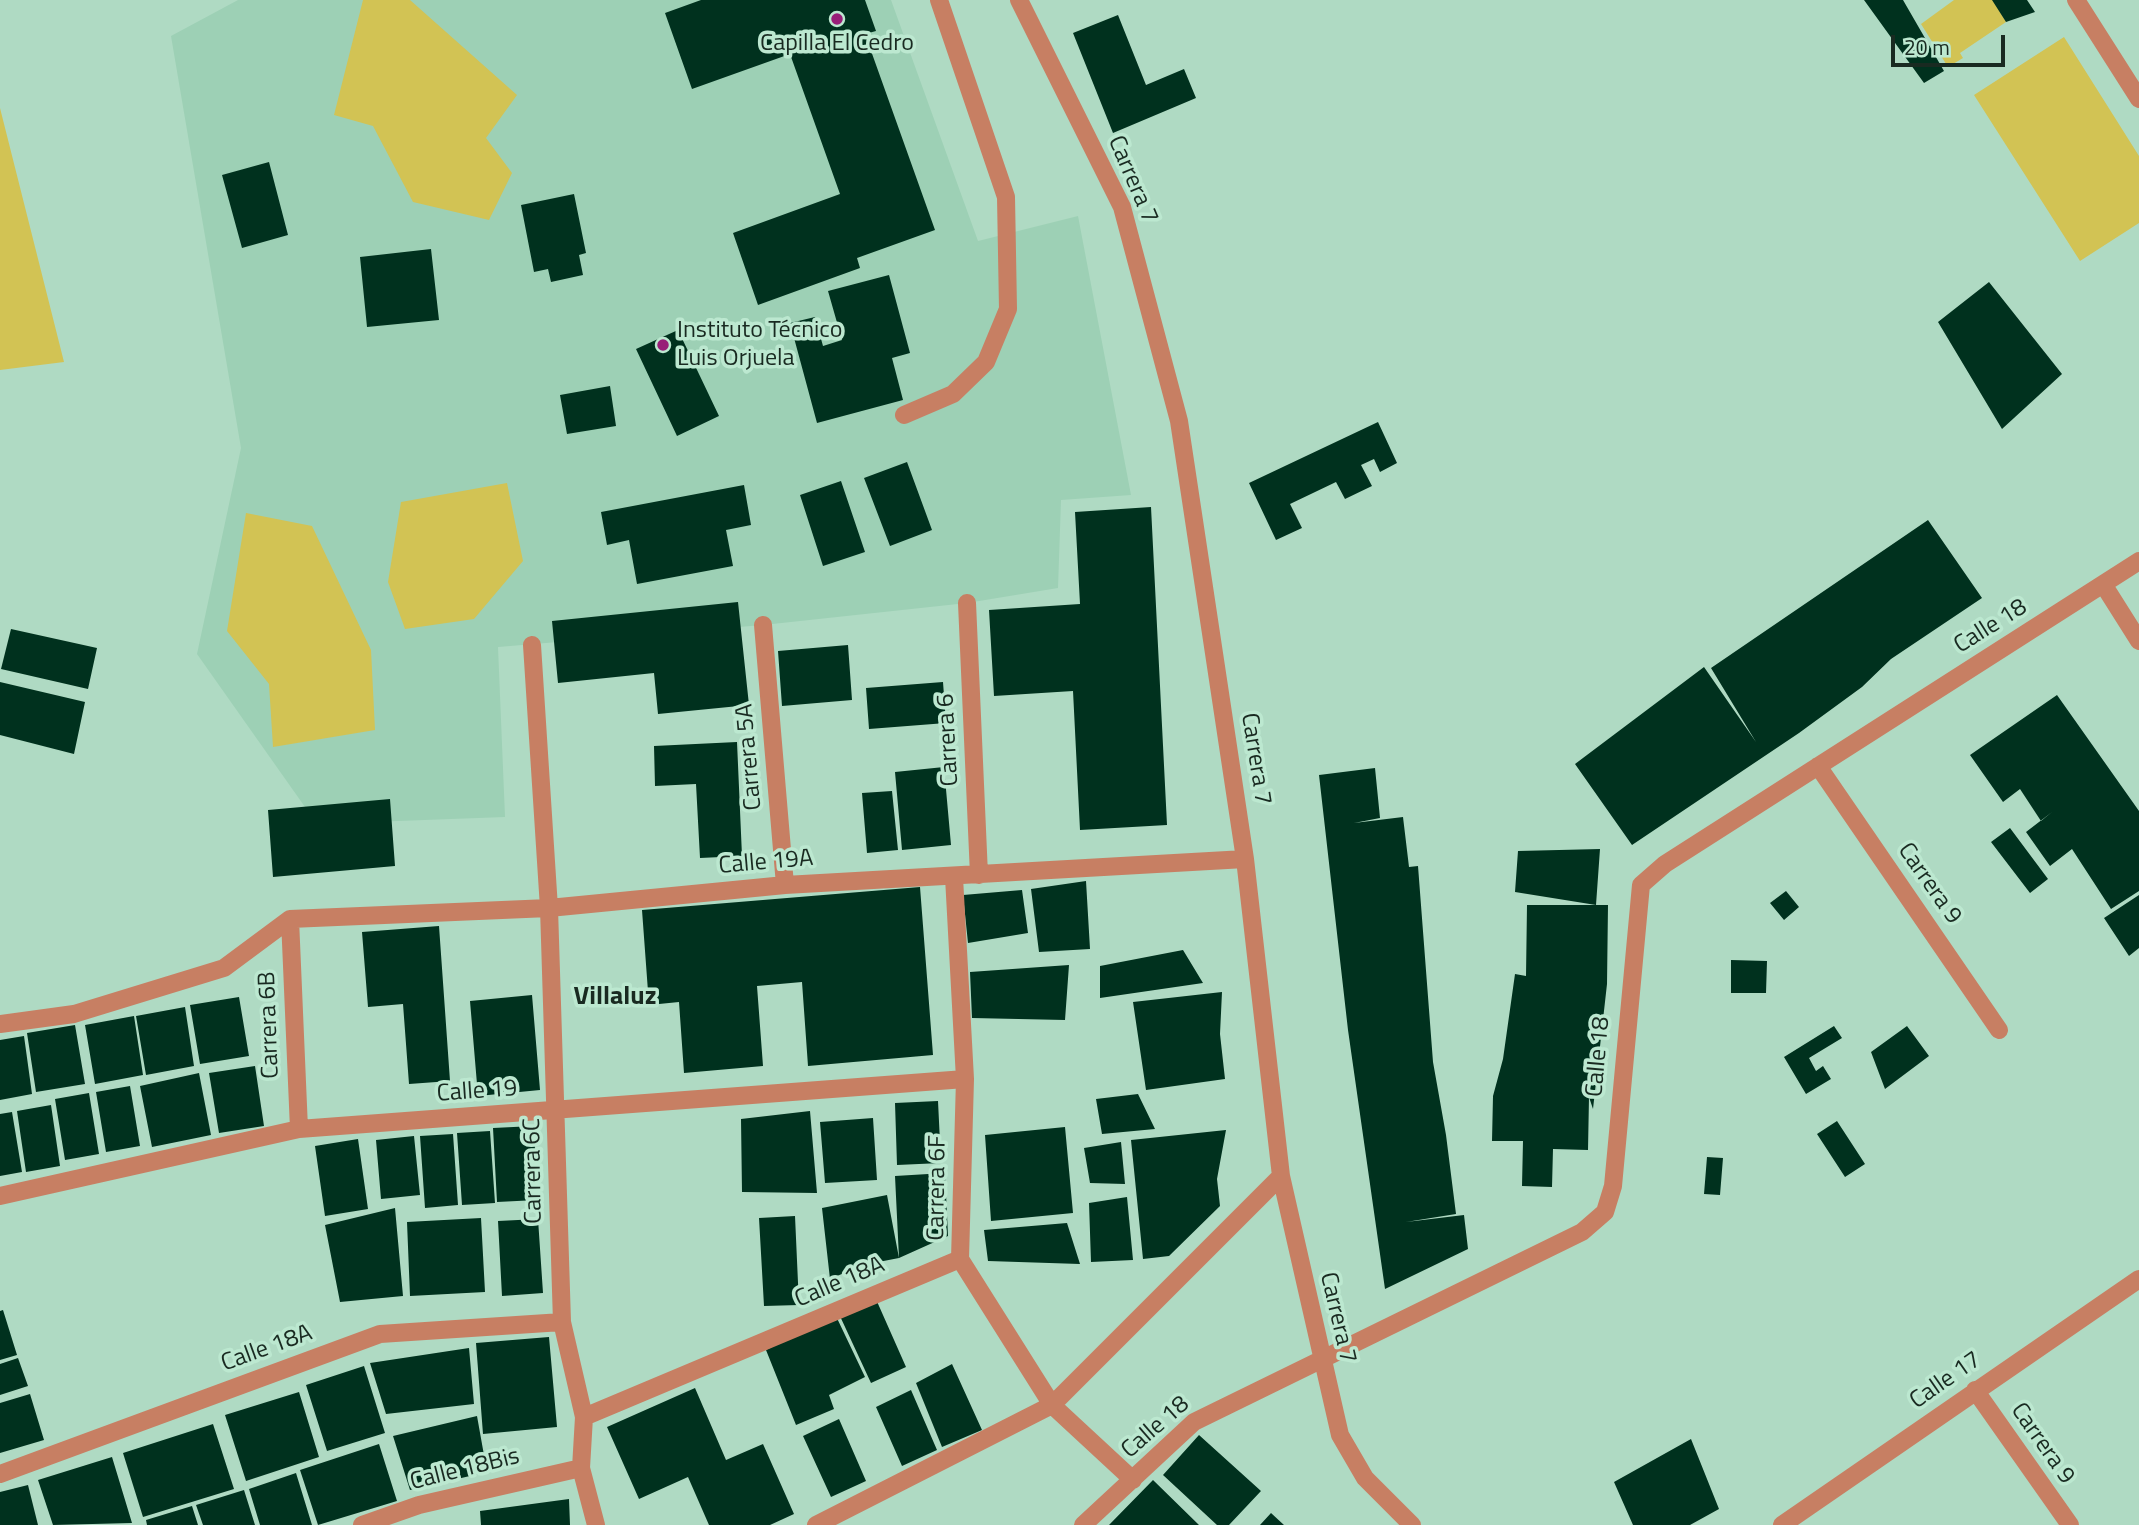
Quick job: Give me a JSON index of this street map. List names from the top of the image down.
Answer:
{
  "streets": {
    "street": [
      "Carrera 7",
      "Calle 18",
      "Carrera 6",
      "Carrera 5A",
      "Calle 19A",
      "Carrera 9",
      "Carrera 6B",
      "Calle 19",
      "Carrera 6C",
      "Carrera 6F",
      "Calle 18A",
      "Calle 17",
      "Calle 18Bis"
    ]
  },
  "crossings": [
    ["Carrera 7", "Calle 18"],
    ["Carrera 7", "Calle 19A"],
    ["Calle 18", "Carrera 9"],
    ["Calle 18", "Carrera 6F"],
    ["Carrera 6", "Calle 19A"],
    ["Carrera 5A", "Calle 19A"],
    ["Calle 19A", "Carrera 6B"],
    ["Calle 19A", "Carrera 6C"],
    ["Calle 19A", "Carrera 6F"],
    ["Carrera 9", "Calle 17"],
    ["Carrera 6B", "Calle 19"],
    ["Calle 19", "Carrera 6C"],
    ["Calle 19", "Carrera 6F"],
    ["Carrera 6C", "Calle 18A"],
    ["Carrera 6C", "Calle 18Bis"],
    ["Carrera 6F", "Calle 18A"]
  ],
  "districts": ["Villaluz"],
  "places": ["Capilla El Cedro", "Instituto Técnico Luis Orjuela"],
  "scale_bar": "20 m"
}
